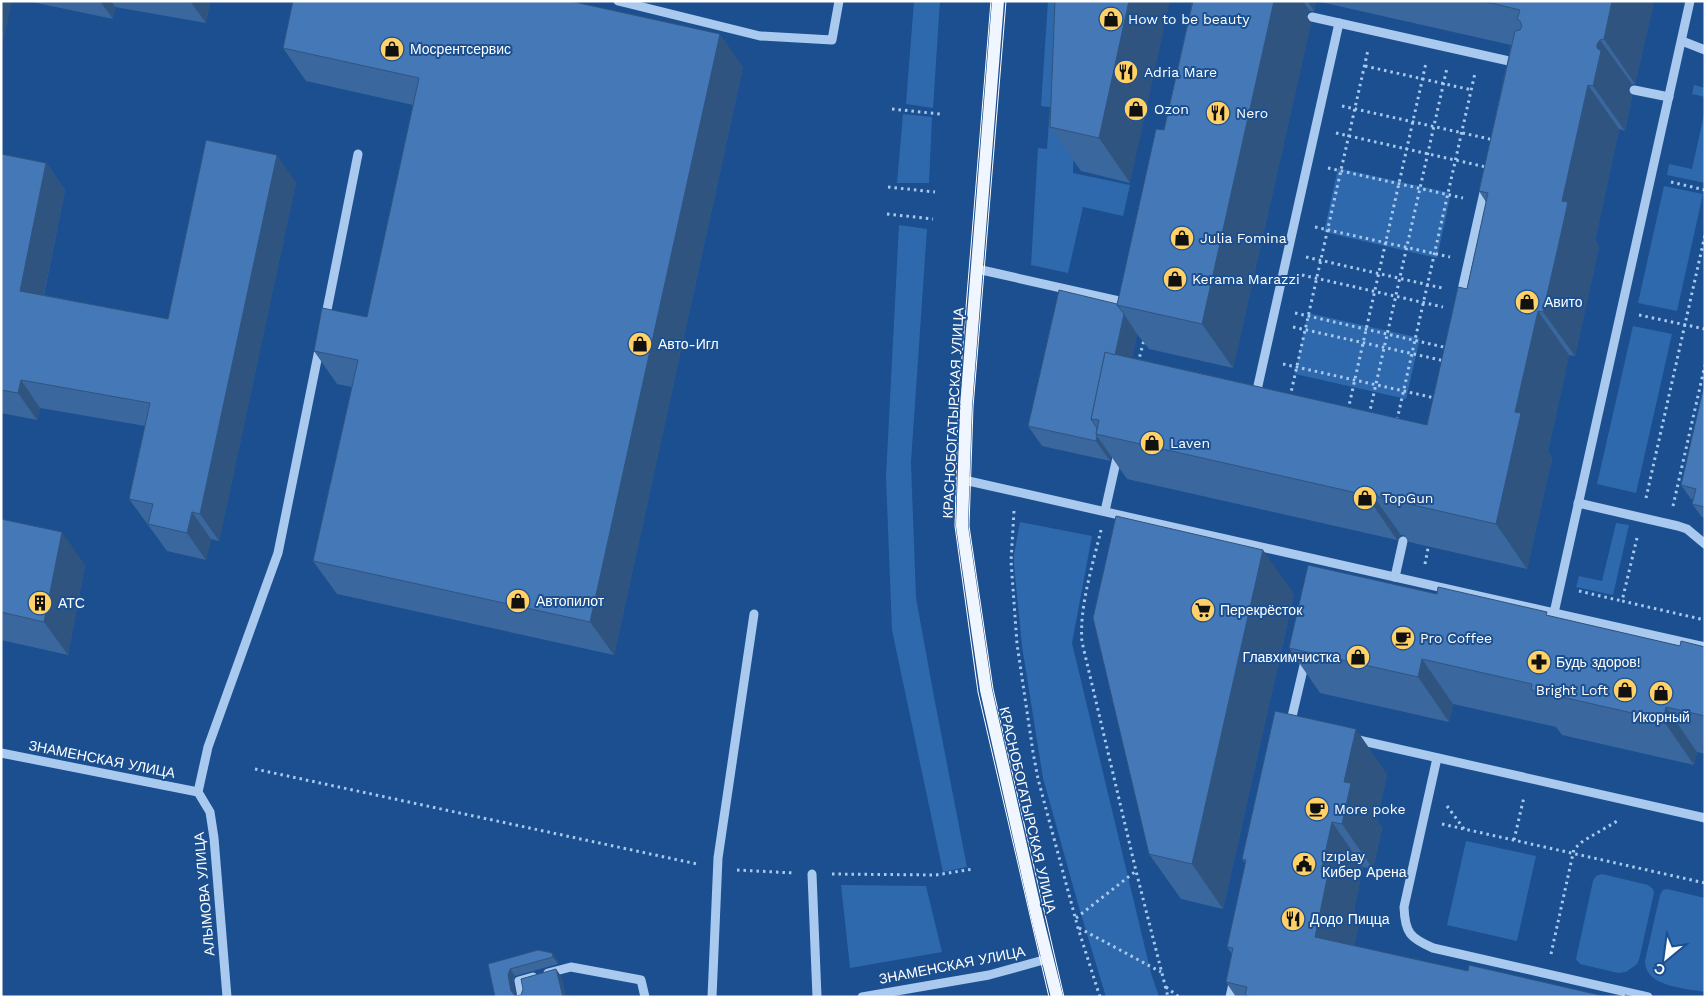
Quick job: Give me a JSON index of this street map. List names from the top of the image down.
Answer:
{
  "streets": {
    "main road": ["КРАСНОБОГАТЫРСКАЯ УЛИЦА"],
    "street": ["ЗНАМЕНСКАЯ УЛИЦА", "АЛЫМОВА УЛИЦА"]
  },
  "crossings": [
    ["КРАСНОБОГАТЫРСКАЯ УЛИЦА", "ЗНАМЕНСКАЯ УЛИЦА"],
    ["ЗНАМЕНСКАЯ УЛИЦА", "АЛЫМОВА УЛИЦА"]
  ],
  "places": {
    "shop": [
      "How to be beauty",
      "Мосрентсервис",
      "Ozon",
      "Julia Fomina",
      "Kerama Marazzi",
      "Авито",
      "Авто-Игл",
      "Laven",
      "TopGun",
      "Автопилот",
      "Главхимчистка",
      "Bright Loft",
      "Икорный"
    ],
    "restaurant": ["Adria Mare", "Nero", "Додо Пицца"],
    "building": ["АТС"],
    "supermarket": ["Перекрёсток"],
    "cafe": ["Pro Coffee", "More poke"],
    "pharmacy": ["Будь здоров!"],
    "public building": ["Izıplay Кибер Арена"]
  },
  "north": "bottom left"
}
